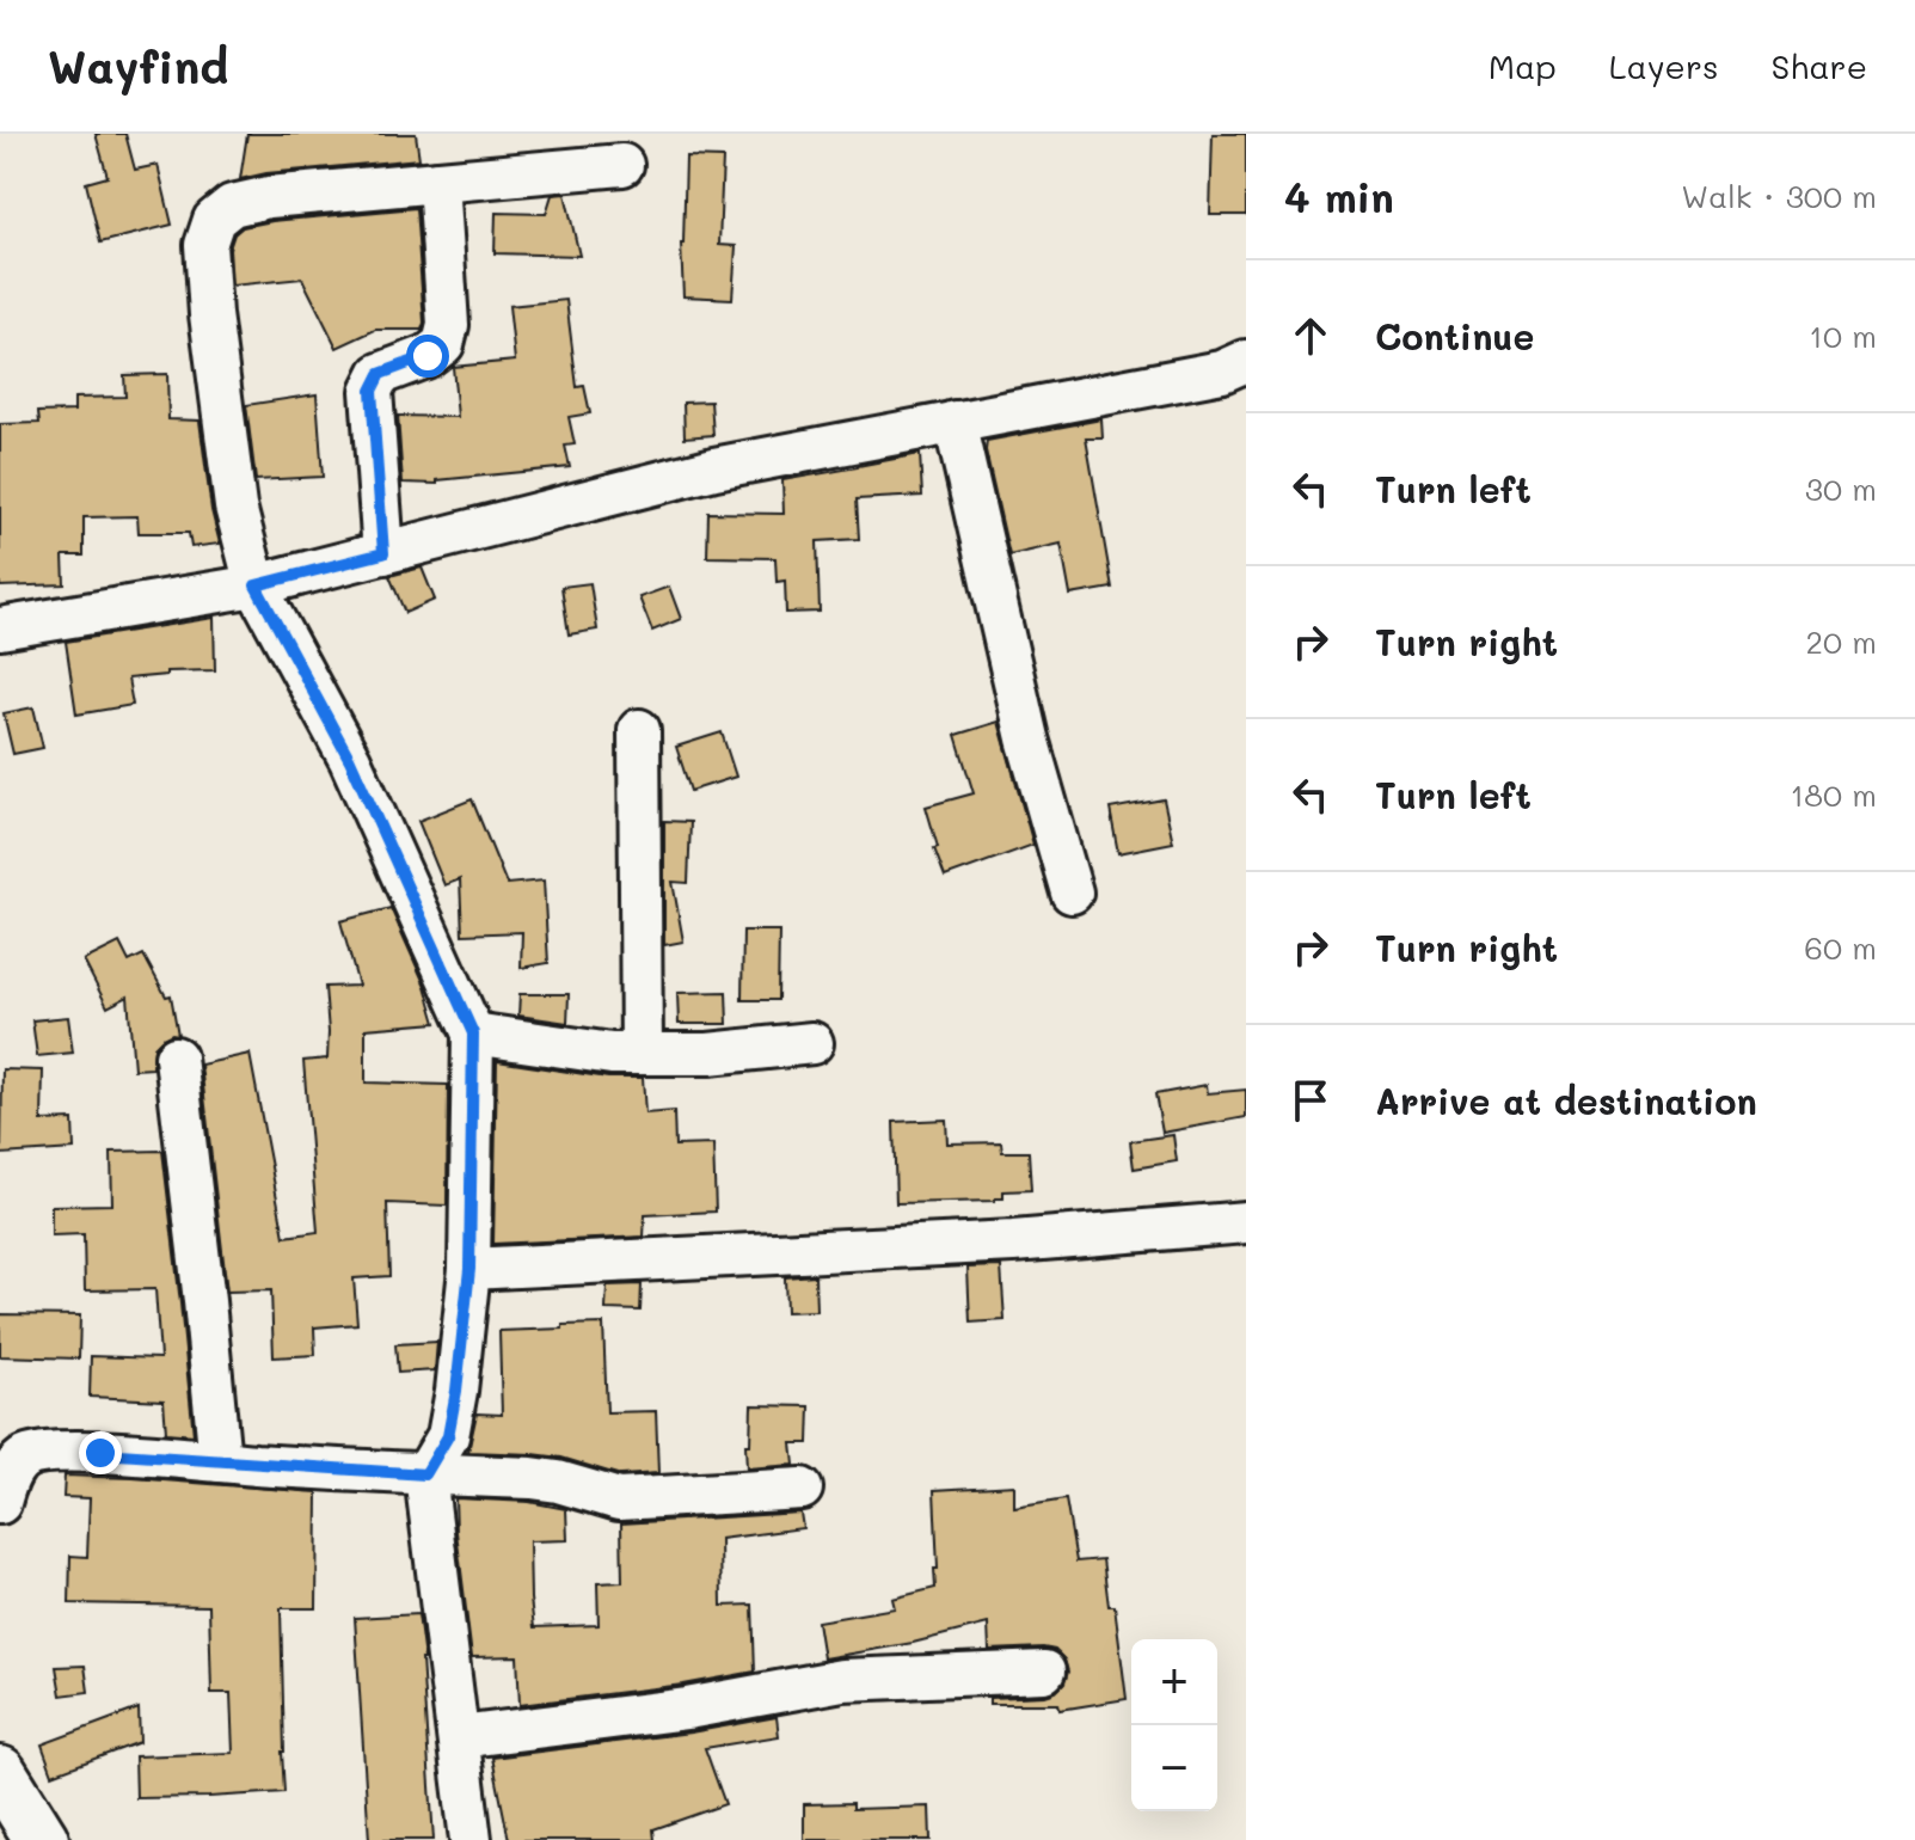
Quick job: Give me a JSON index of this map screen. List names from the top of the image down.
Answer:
{
  "page": {
    "header": "Wayfind",
    "nav": ["Map", "Layers", "Share"],
    "heading": ["4 min", "Walk · 300 m"],
    "list": [
      ["Continue", "10 m"],
      ["Turn left", "30 m"],
      ["Turn right", "20 m"],
      ["Turn left", "180 m"],
      ["Turn right", "60 m"],
      "Arrive at destination"
    ],
    "map_buttons": ["+", "−"]
  }
}
